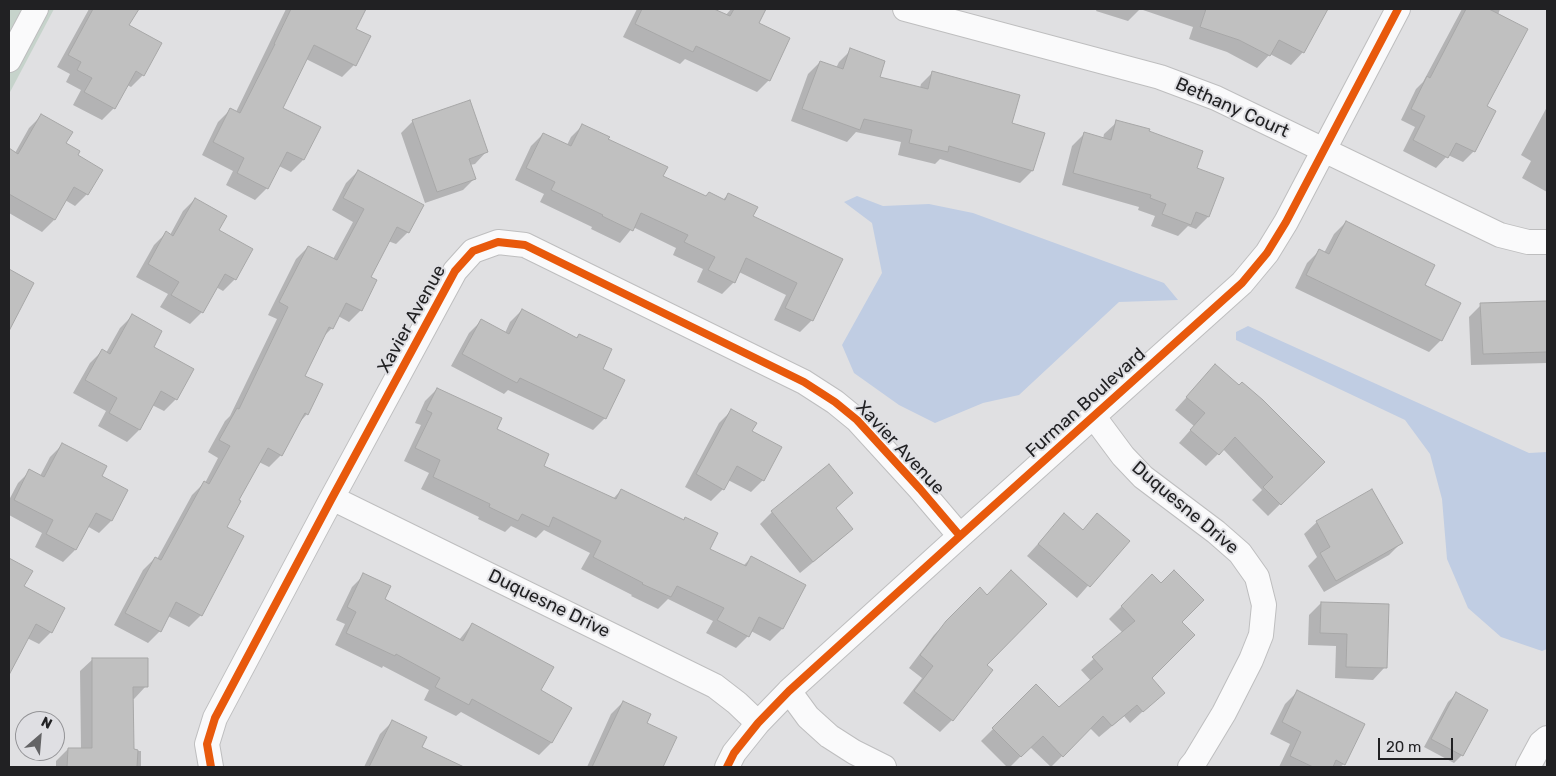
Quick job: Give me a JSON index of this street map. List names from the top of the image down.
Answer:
{
  "streets": {
    "street": [
      "Bethany Court",
      "Xavier Avenue",
      "Furman Boulevard",
      "Duquesne Drive"
    ]
  },
  "crossings": [
    ["Bethany Court", "Furman Boulevard"],
    ["Xavier Avenue", "Furman Boulevard"],
    ["Xavier Avenue", "Duquesne Drive"],
    ["Furman Boulevard", "Duquesne Drive"]
  ],
  "scale_bar": "20 m",
  "north": "top right"
}
